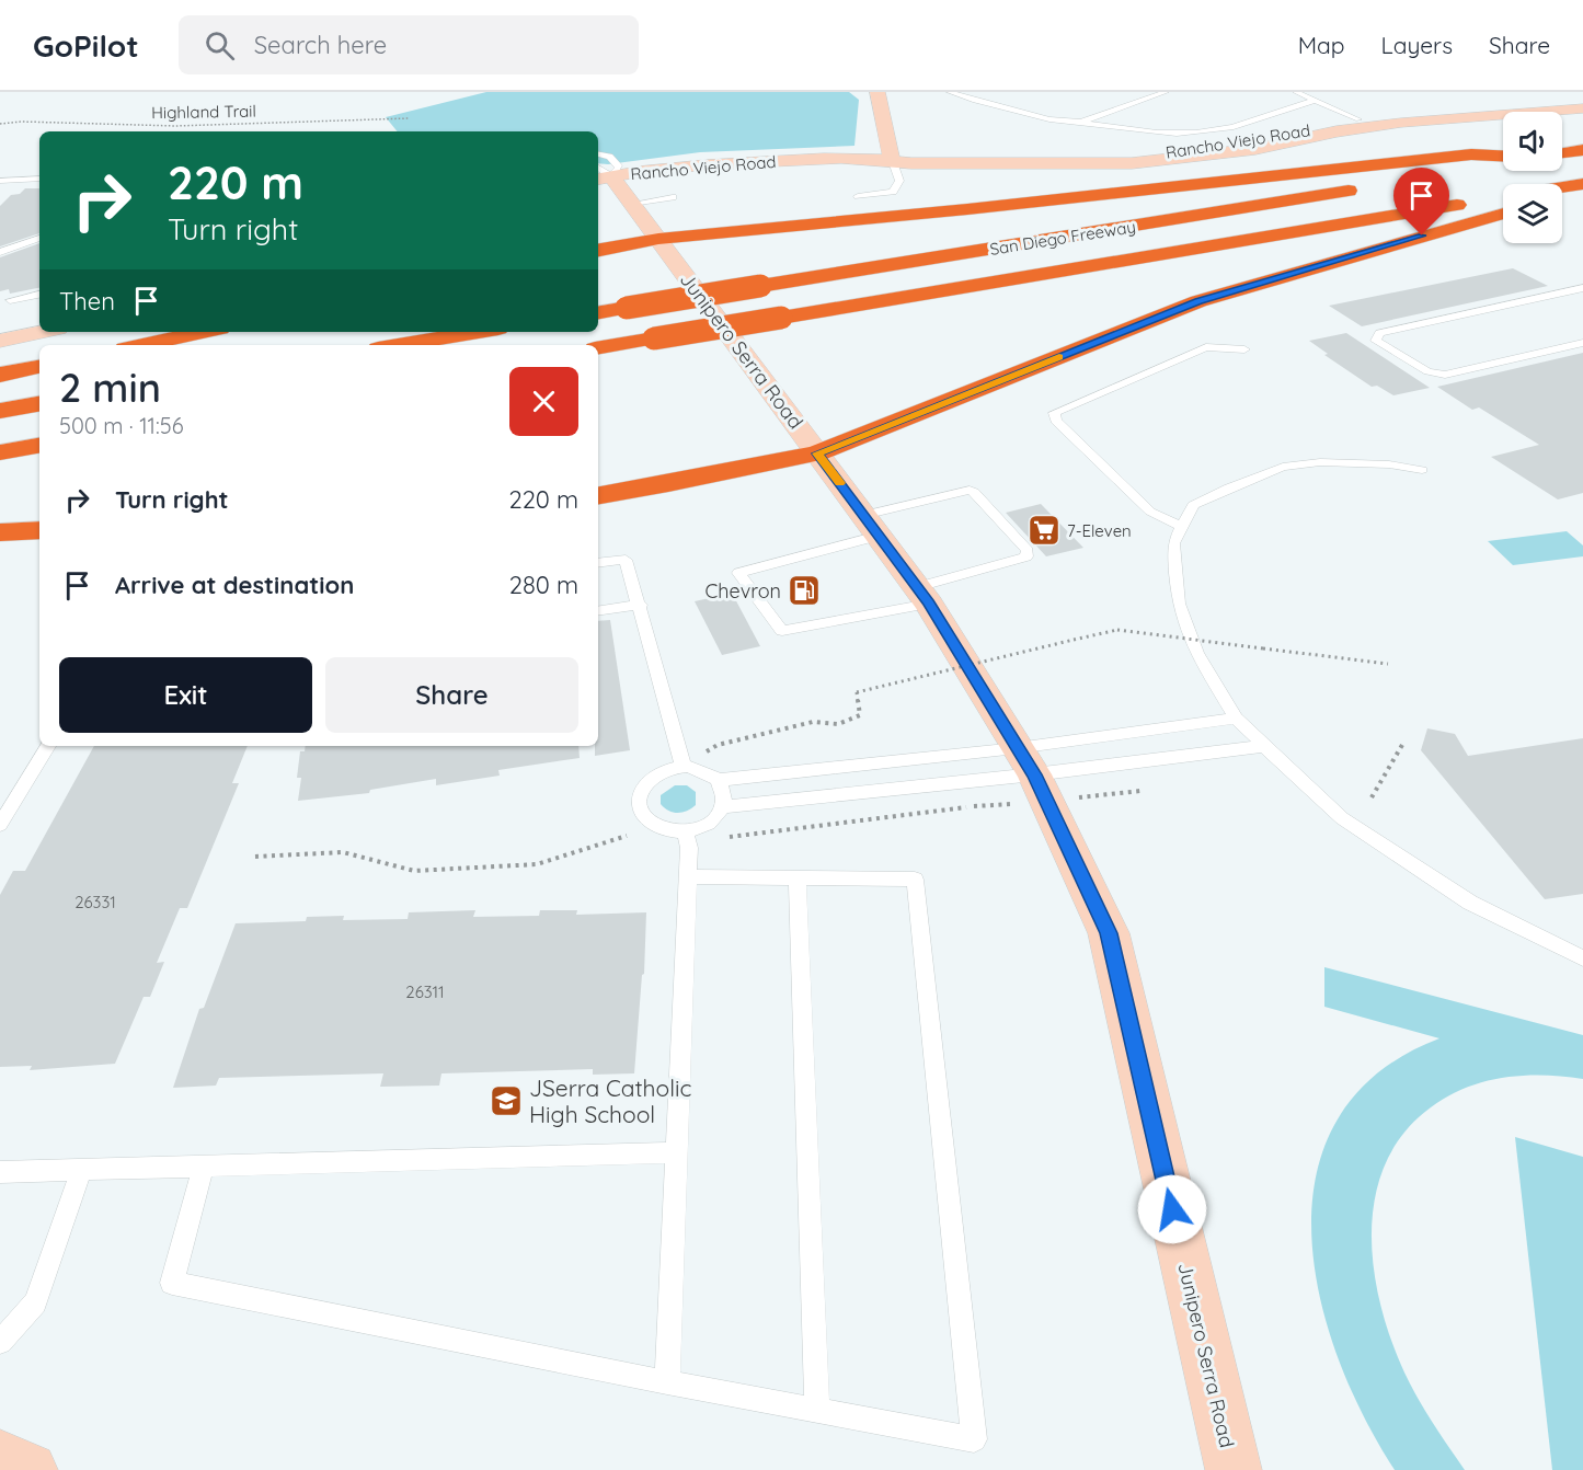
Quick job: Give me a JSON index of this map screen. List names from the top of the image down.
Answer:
{
  "streets": {
    "highway": ["San Diego Freeway"],
    "main road": ["Rancho Viejo Road", "Junipero Serra Road"],
    "path": ["Highland Trail"]
  },
  "crossings": [
    ["Rancho Viejo Road", "Junipero Serra Road"]
  ],
  "places": {
    "supermarket": ["7-Eleven"],
    "fuel station": ["Chevron"],
    "school or university": ["JSerra Catholic High School"]
  },
  "house_numbers": ["26331", "26311"],
  "page": {
    "header": "GoPilot",
    "search": "Search here",
    "nav": ["Map", "Layers", "Share"],
    "turn": ["220 m", "Turn right"],
    "then": "Then",
    "heading": ["2 min", "500 m · 11:56"],
    "list": [
      {
        "name": "Turn right",
        "value": "220 m"
      },
      {
        "name": "Arrive at destination",
        "value": "280 m"
      }
    ],
    "buttons": ["Exit", "Share"]
  }
}
